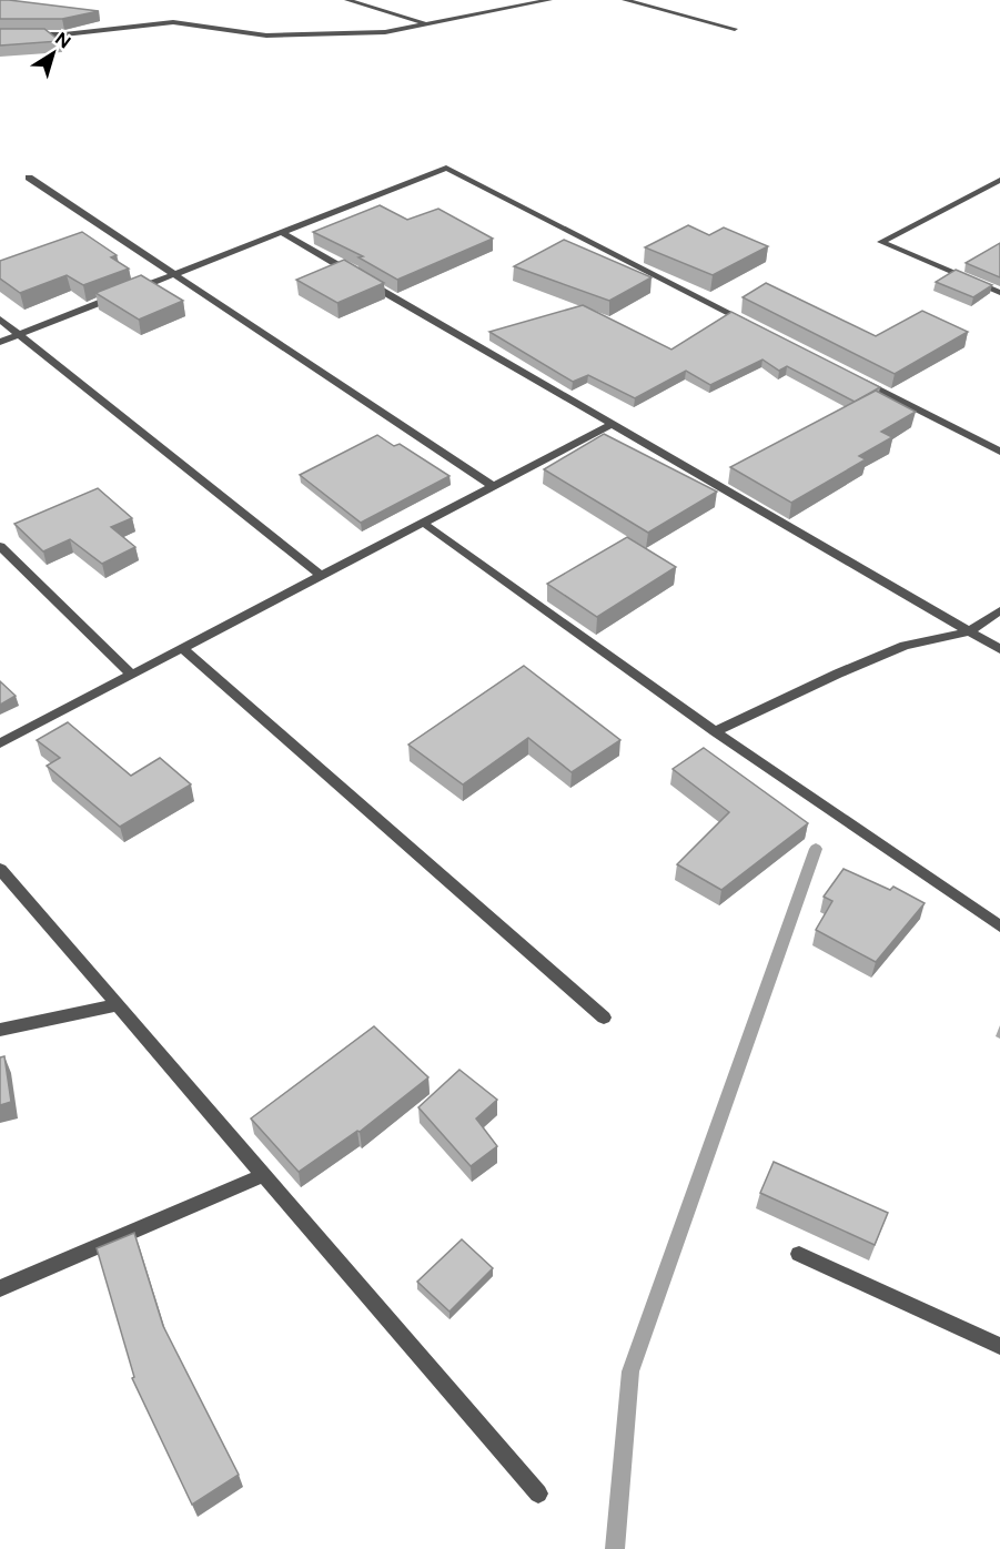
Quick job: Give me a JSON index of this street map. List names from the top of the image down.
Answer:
{
  "north": "top right"
}
